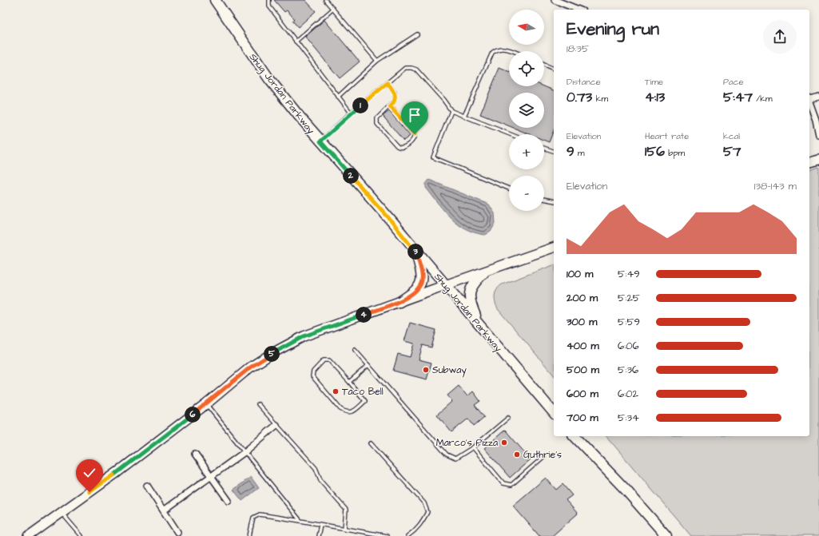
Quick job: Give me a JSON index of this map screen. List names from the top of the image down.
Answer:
{
  "streets": {
    "main road": ["Shug Jordan Parkway"]
  },
  "places": [
    "Subway",
    "Taco Bell",
    "Marco's Pizza",
    "Guthrie's"
  ],
  "north": "left",
  "page": {
    "map_buttons": ["+", "−"],
    "heading": ["Evening run", "18:35"],
    "stats": [
      ["Distance", "0.73 km"],
      ["Time", "4:13"],
      ["Pace", "5:47 /km"],
      ["Elevation", "9 m"],
      ["Heart rate", "156 bpm"],
      ["kcal", "57"]
    ],
    "pins": [
      "1",
      "2",
      "3",
      "4",
      "5",
      "6"
    ],
    "chart": ["Elevation", "138–143 m"],
    "list": [
      {
        "name": "100 m",
        "note": "5:49"
      },
      {
        "name": "200 m",
        "note": "5:25"
      },
      {
        "name": "300 m",
        "note": "5:59"
      },
      {
        "name": "400 m",
        "note": "6:06"
      },
      {
        "name": "500 m",
        "note": "5:36"
      },
      {
        "name": "600 m",
        "note": "6:02"
      },
      {
        "name": "700 m",
        "note": "5:34"
      }
    ]
  }
}
